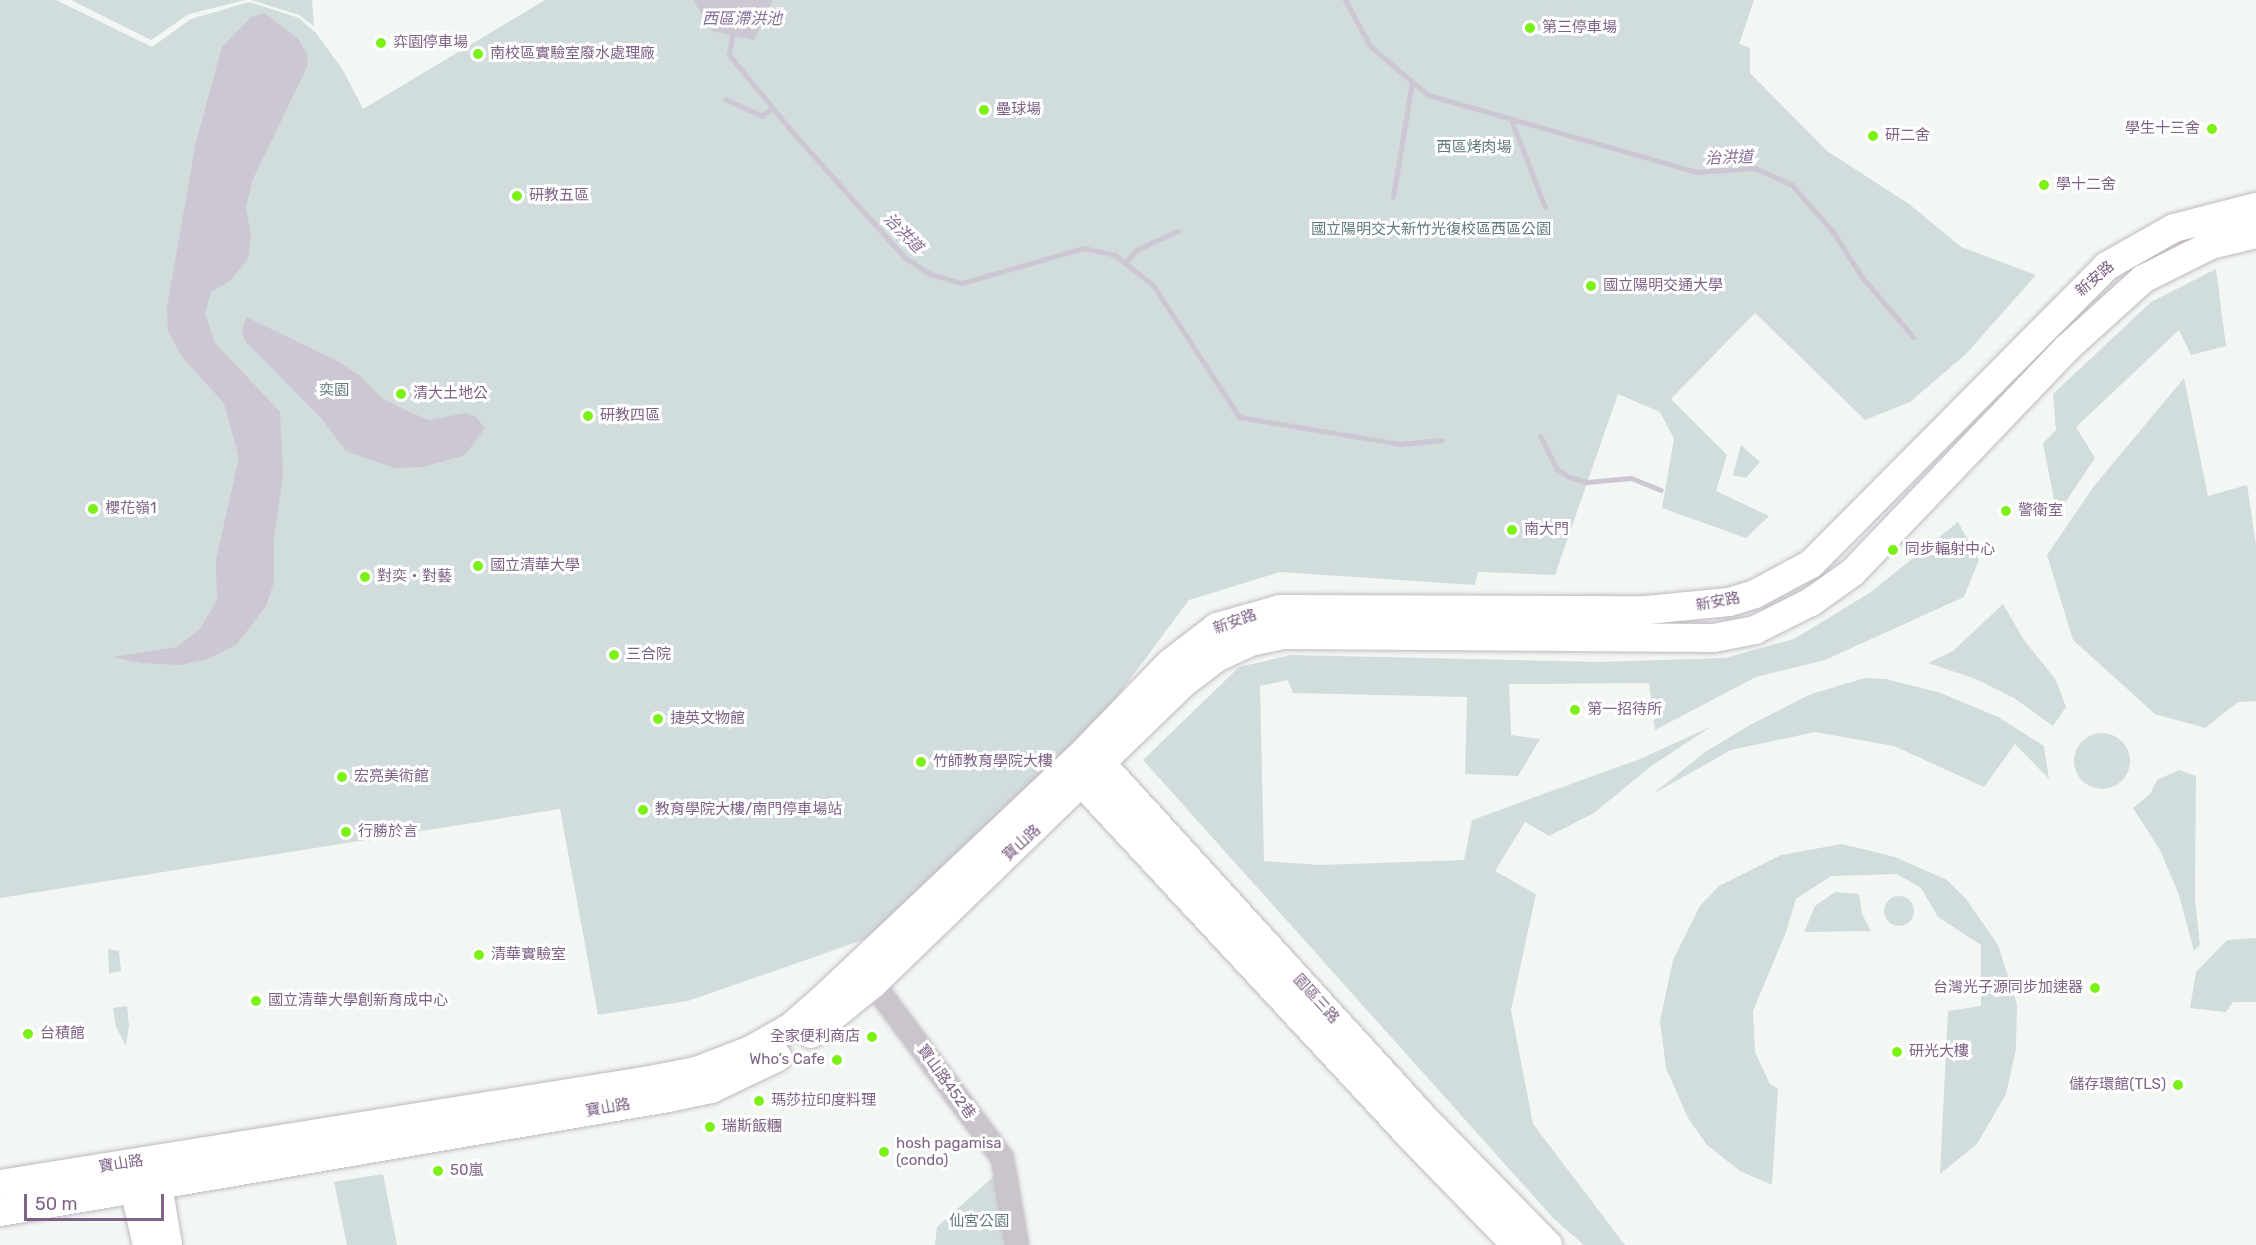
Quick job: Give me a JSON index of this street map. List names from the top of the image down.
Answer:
{
  "streets": {
    "street": [
      "新安路",
      "寶山路",
      "園區三路",
      "寶山路452巷"
    ]
  },
  "crossings": [
    ["新安路", "寶山路"],
    ["新安路", "園區三路"],
    ["寶山路", "園區三路"],
    ["寶山路", "寶山路452巷"]
  ],
  "water": ["西區滯洪池", "治洪道"],
  "parks": [
    "西區烤肉場",
    "國立陽明交大新竹光復校區西區公園",
    "奕園",
    "仙宮公園"
  ],
  "places": [
    "第三停車場",
    "弈園停車場",
    "南校區實驗室廢水處理廠",
    "壘球場",
    "學生十三舍",
    "研二舍",
    "學十二舍",
    "研教五區",
    "國立陽明交通大學",
    "清大土地公",
    "研教四區",
    "櫻花嶺1",
    "警衛室",
    "南大門",
    "同步輻射中心",
    "國立清華大學",
    "對奕‧對藝",
    "三合院",
    "第一招待所",
    "捷英文物館",
    "竹師教育學院大樓",
    "宏亮美術館",
    "教育學院大樓/南門停車場站",
    "行勝於言",
    "清華實驗室",
    "台灣光子源同步加速器",
    "國立清華大學創新育成中心",
    "台積館",
    "全家便利商店",
    "研光大樓",
    "Who’s Cafe",
    "儲存環館(TLS)",
    "瑪莎拉印度料理",
    "瑞斯飯糰",
    "hosh pagamisa (condo)",
    "50嵐"
  ],
  "scale_bar": "50 m"
}
